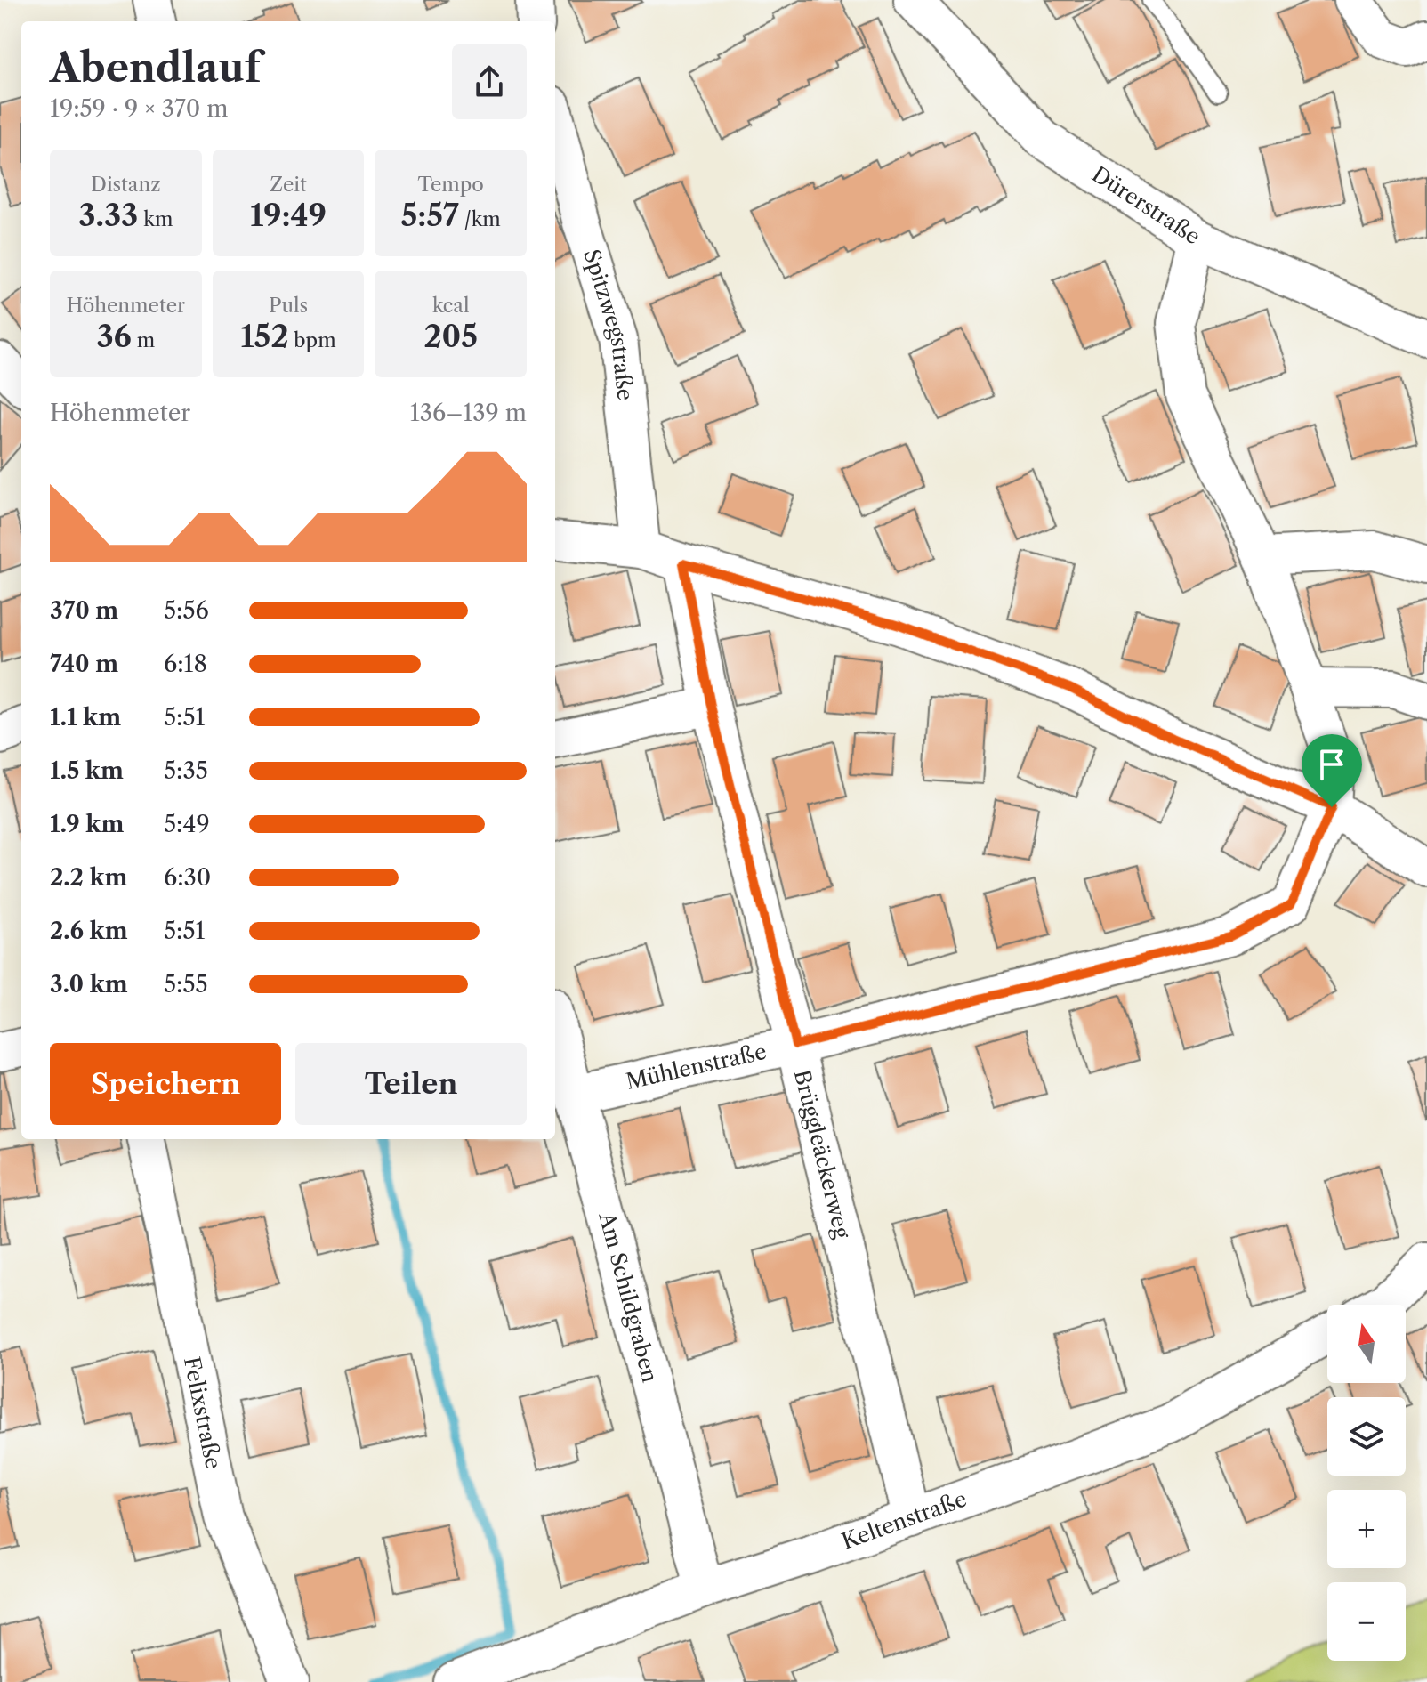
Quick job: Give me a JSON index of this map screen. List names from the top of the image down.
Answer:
{
  "streets": {
    "street": [
      "Dürerstraße",
      "Spitzwegstraße",
      "Mühlenstraße",
      "Brüggleäckerweg",
      "Am Schildgraben",
      "Felixstraße",
      "Keltenstraße"
    ]
  },
  "crossings": [
    ["Dürerstraße", "Mühlenstraße"],
    ["Mühlenstraße", "Brüggleäckerweg"],
    ["Mühlenstraße", "Am Schildgraben"],
    ["Brüggleäckerweg", "Keltenstraße"],
    ["Am Schildgraben", "Keltenstraße"]
  ],
  "north": "top",
  "page": {
    "heading": ["Abendlauf", "19:59 · 9 × 370 m"],
    "stats": [
      ["Distanz", "3.33 km"],
      ["Zeit", "19:49"],
      ["Tempo", "5:57 /km"],
      ["Höhenmeter", "36 m"],
      ["Puls", "152 bpm"],
      ["kcal", "205"]
    ],
    "chart": ["Höhenmeter", "136–139 m"],
    "list": [
      {
        "name": "370 m",
        "note": "5:56"
      },
      {
        "name": "740 m",
        "note": "6:18"
      },
      {
        "name": "1.1 km",
        "note": "5:51"
      },
      {
        "name": "1.5 km",
        "note": "5:35"
      },
      {
        "name": "1.9 km",
        "note": "5:49"
      },
      {
        "name": "2.2 km",
        "note": "6:30"
      },
      {
        "name": "2.6 km",
        "note": "5:51"
      },
      {
        "name": "3.0 km",
        "note": "5:55"
      }
    ],
    "buttons": ["Speichern", "Teilen"],
    "map_buttons": ["+", "−"]
  }
}
